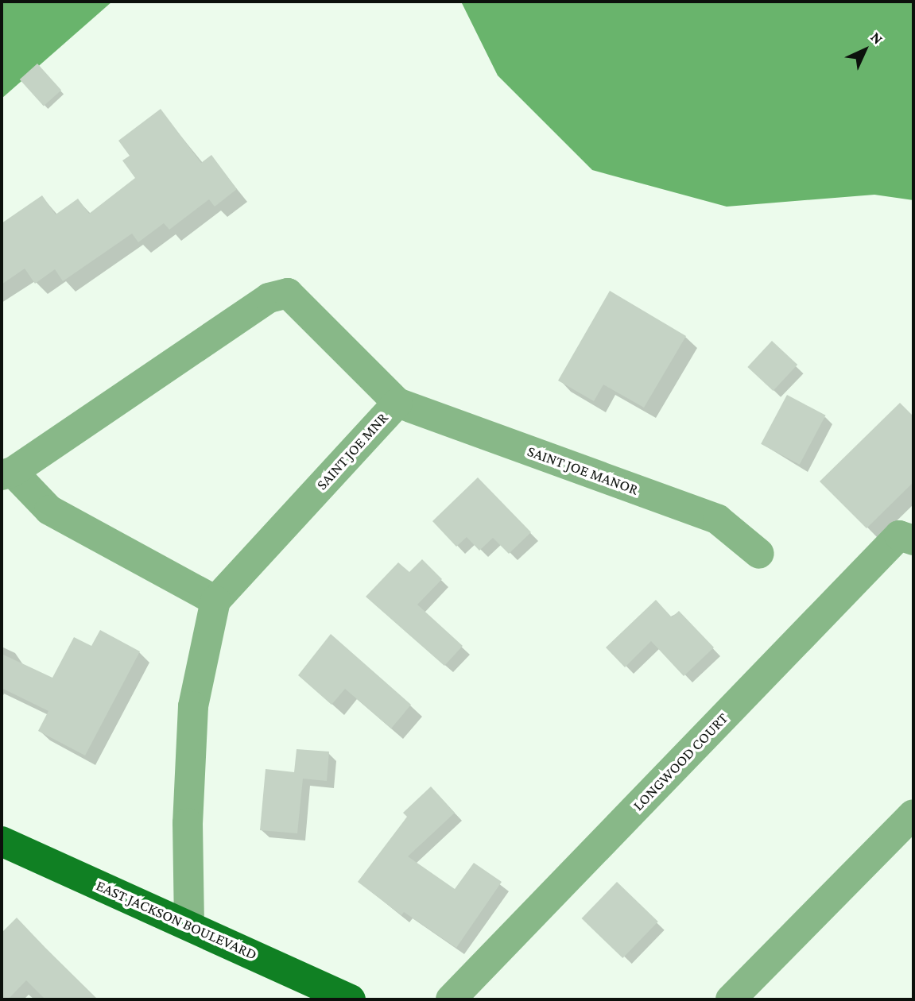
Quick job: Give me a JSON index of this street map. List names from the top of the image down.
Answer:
{
  "streets": {
    "main road": ["EAST JACKSON BOULEVARD"],
    "street": ["SAINT JOE MNR", "SAINT JOE MANOR", "LONGWOOD COURT"]
  },
  "crossings": [
    ["SAINT JOE MNR", "SAINT JOE MANOR"]
  ],
  "north": "top right"
}
